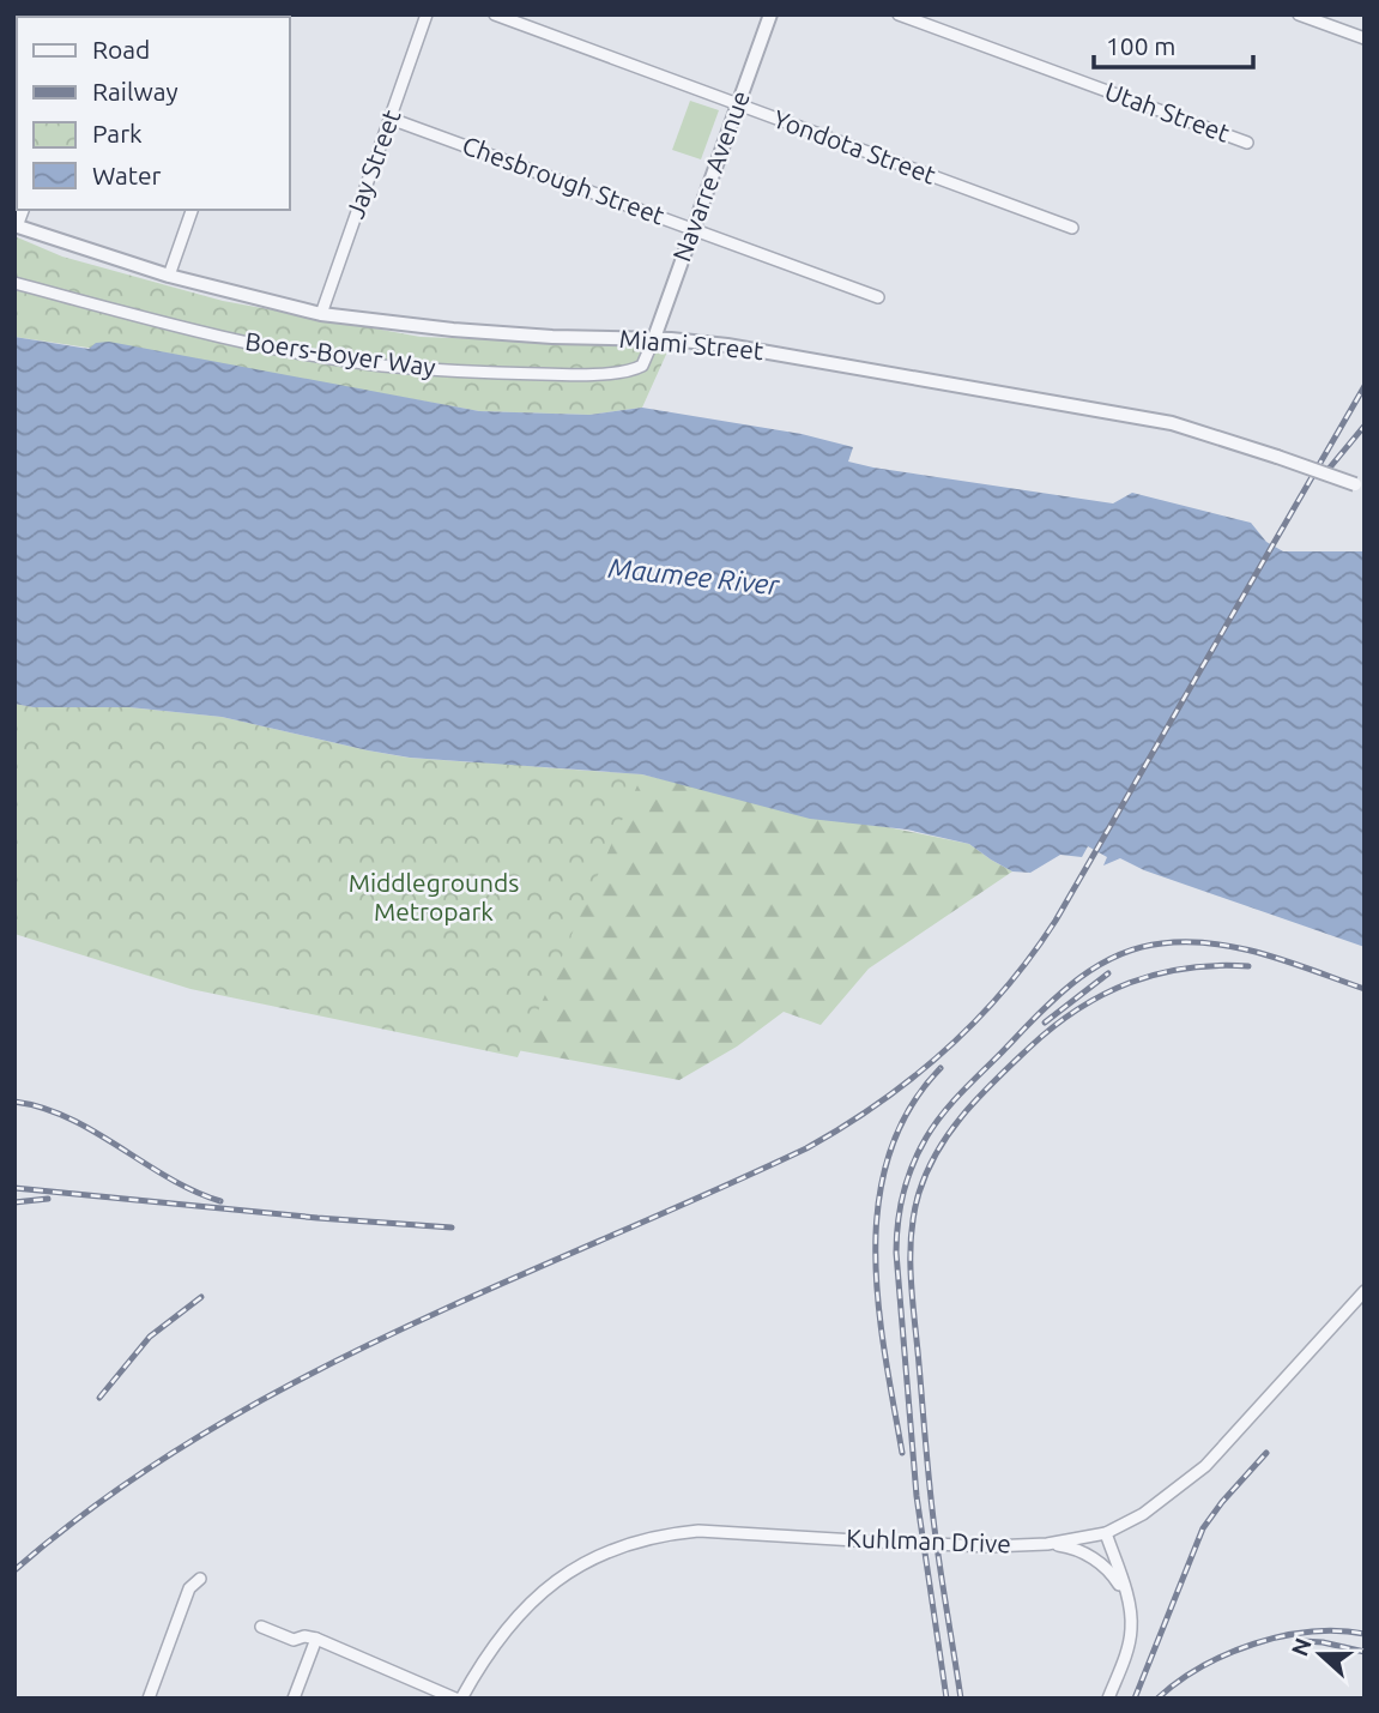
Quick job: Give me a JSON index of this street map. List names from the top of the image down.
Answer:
{
  "streets": {
    "street": [
      "Utah Street",
      "Yondota Street",
      "Jay Street",
      "Navarre Avenue",
      "Chesbrough Street",
      "Miami Street",
      "Boers-Boyer Way",
      "Kuhlman Drive"
    ]
  },
  "crossings": [
    ["Yondota Street", "Navarre Avenue"],
    ["Jay Street", "Chesbrough Street"],
    ["Jay Street", "Miami Street"],
    ["Navarre Avenue", "Chesbrough Street"],
    ["Navarre Avenue", "Miami Street"],
    ["Navarre Avenue", "Boers-Boyer Way"],
    ["Miami Street", "Boers-Boyer Way"]
  ],
  "water": ["Maumee River"],
  "parks": ["Middlegrounds Metropark"],
  "legend": [
    "Road",
    "Railway",
    "Park",
    "Water"
  ],
  "scale_bar": "100 m",
  "north": "left"
}
